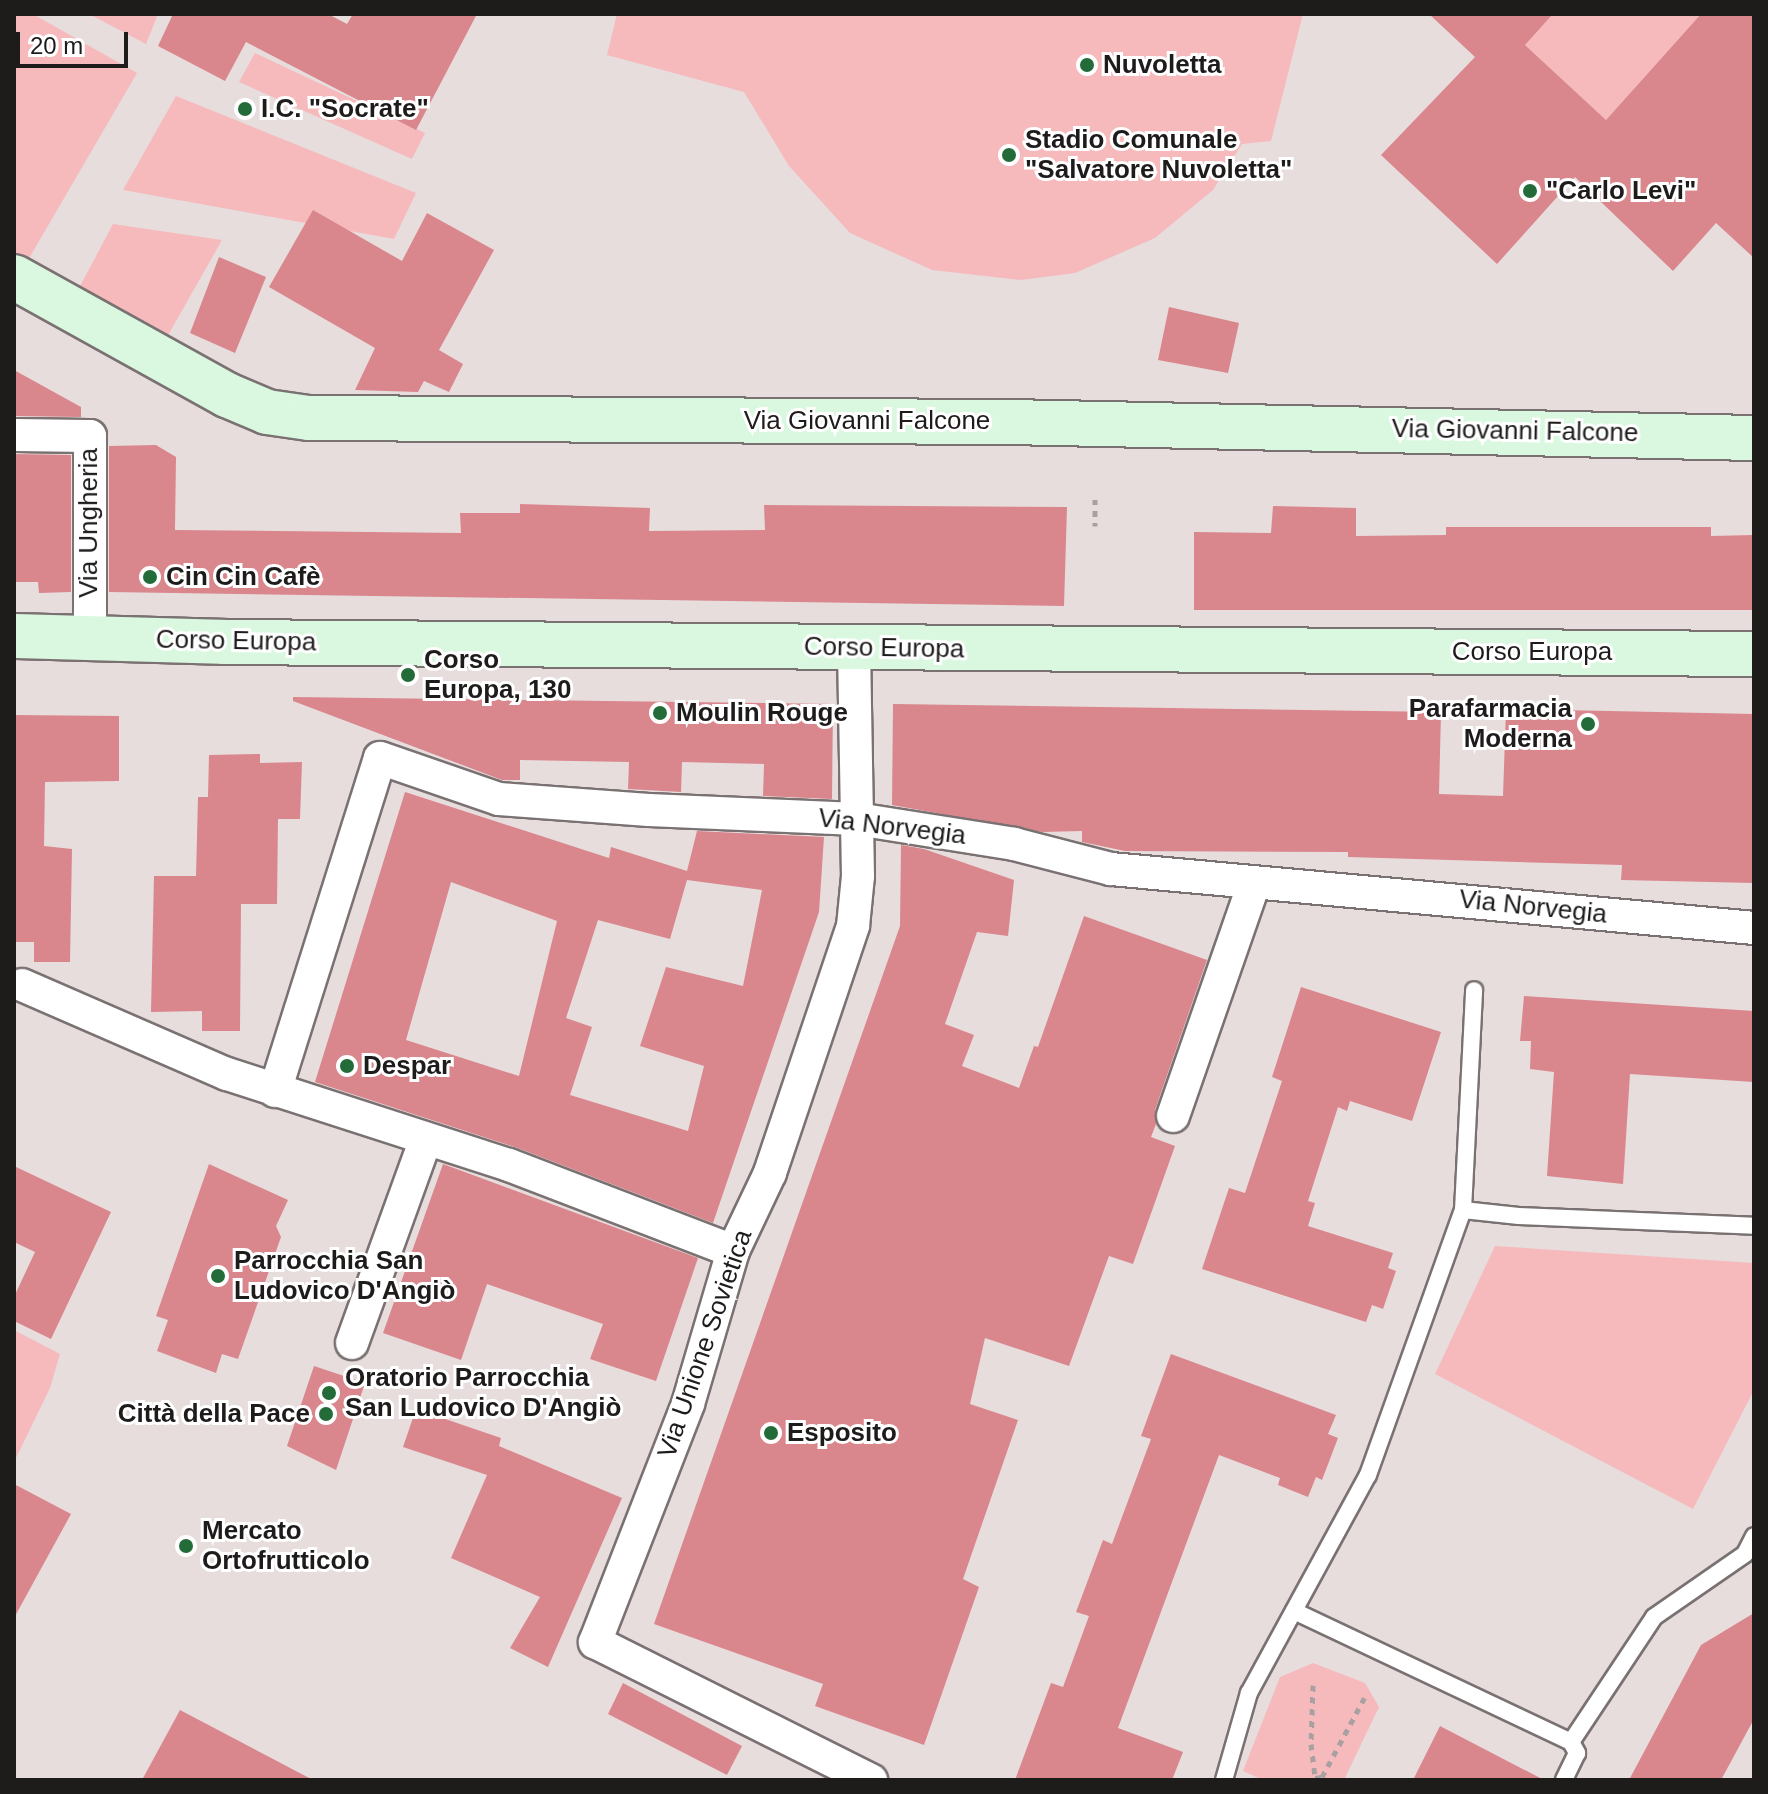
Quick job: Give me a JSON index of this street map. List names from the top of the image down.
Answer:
{
  "streets": {
    "main road": ["Via Giovanni Falcone", "Corso Europa"],
    "street": ["Via Ungheria", "Via Norvegia", "Via Unione Sovietica"]
  },
  "crossings": [
    ["Via Ungheria", "Corso Europa"],
    ["Corso Europa", "Via Unione Sovietica"],
    ["Via Norvegia", "Via Unione Sovietica"]
  ],
  "places": [
    "Nuvoletta",
    "I.C. \"Socrate\"",
    "Stadio Comunale \"Salvatore Nuvoletta\"",
    "\"Carlo Levi\"",
    "Cin Cin Cafè",
    "Corso Europa, 130",
    "Moulin Rouge",
    "Parafarmacia Moderna",
    "Despar",
    "Parrocchia San Ludovico D'Angiò",
    "Oratorio Parrocchia San Ludovico D'Angiò",
    "Città della Pace",
    "Esposito",
    "Mercato Ortofrutticolo"
  ],
  "scale_bar": "20 m"
}
